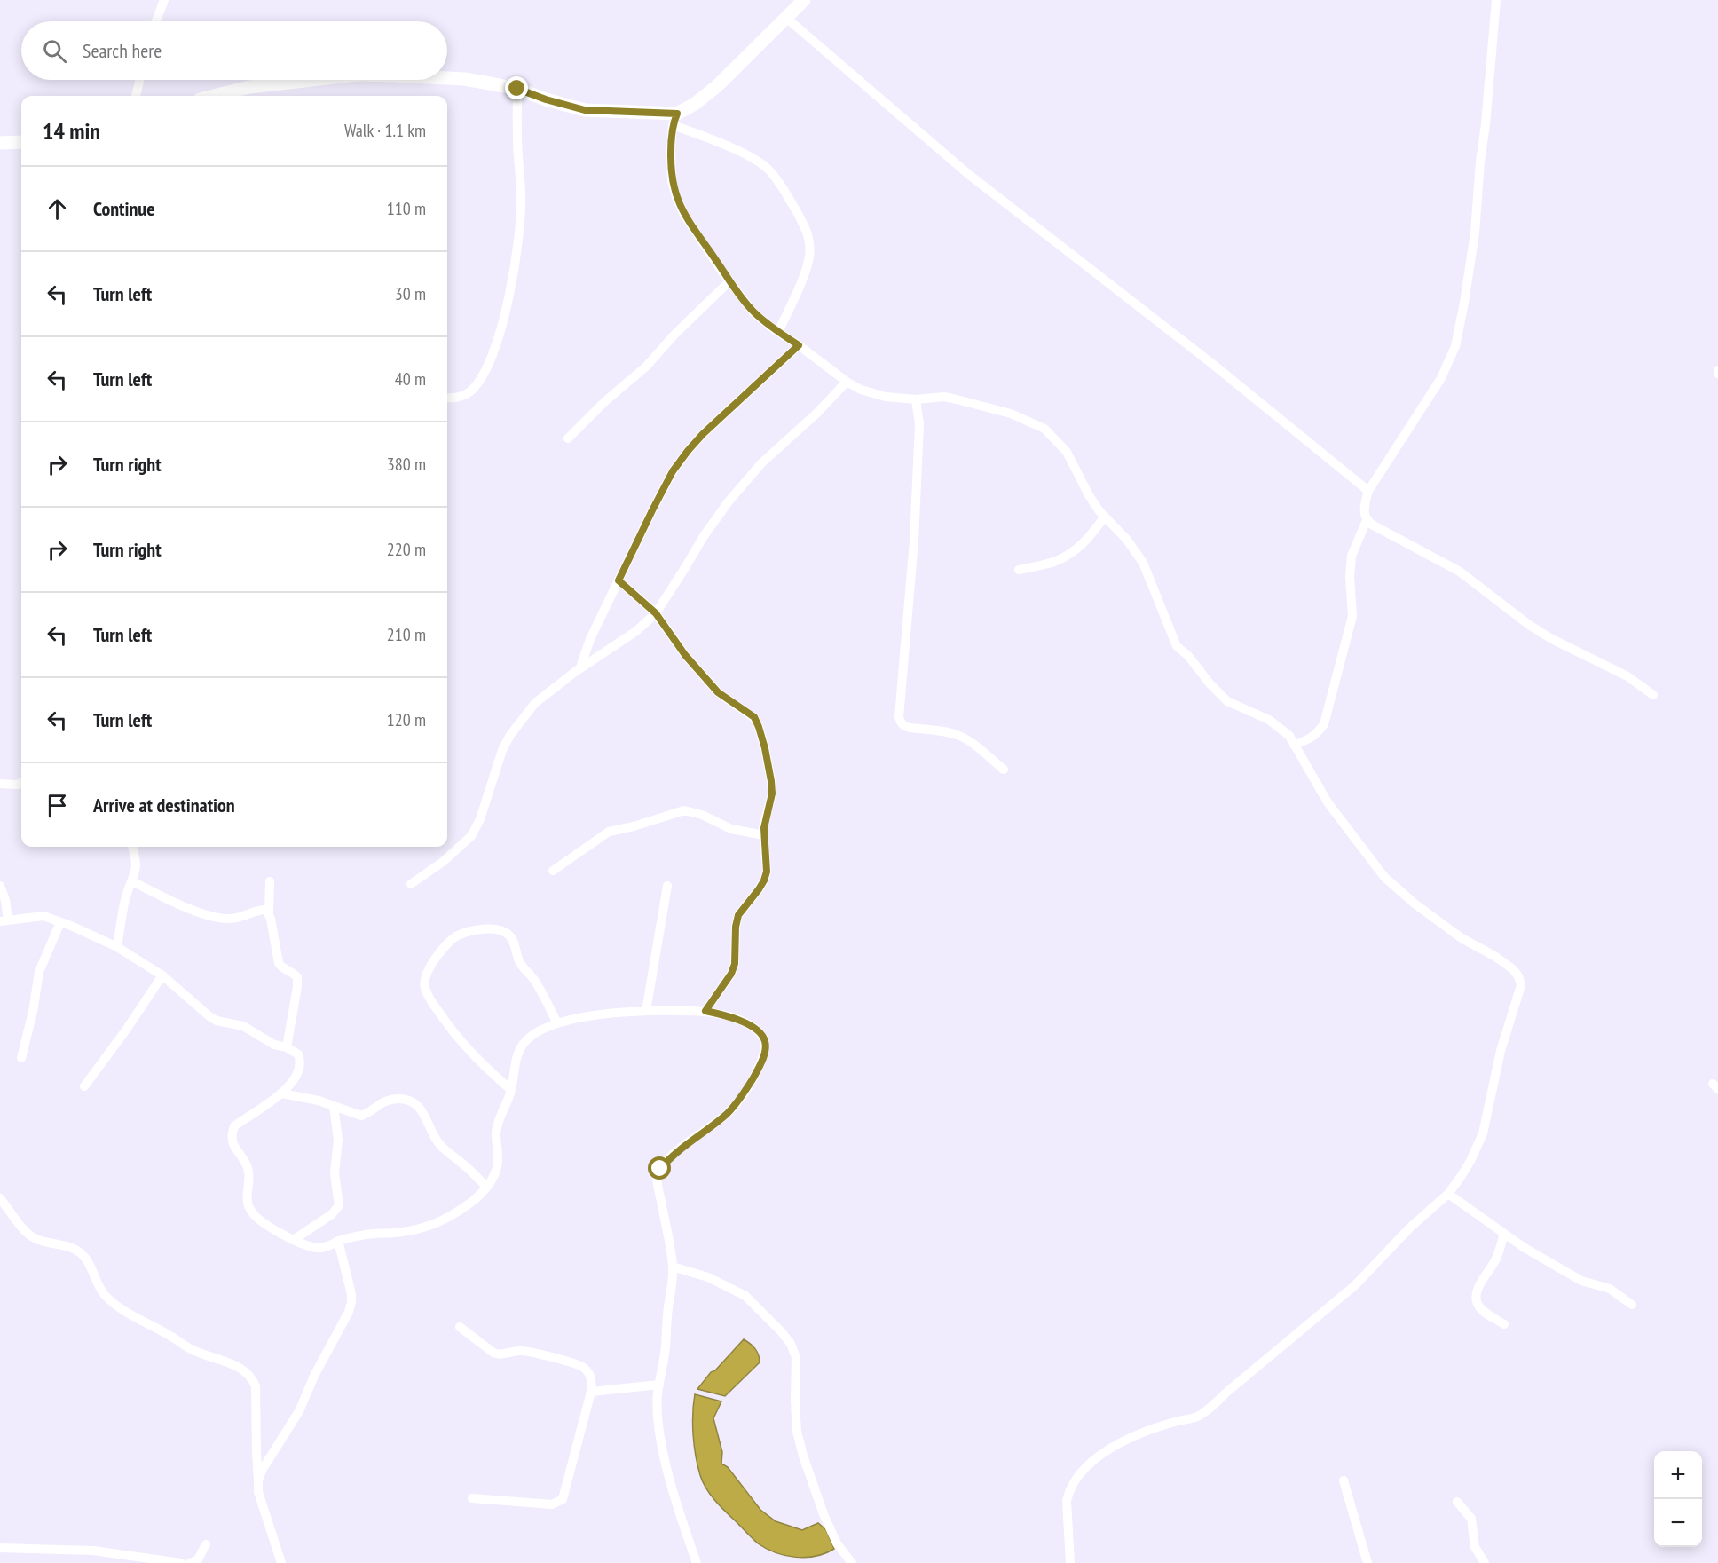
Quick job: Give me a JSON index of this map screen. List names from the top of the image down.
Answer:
{
  "page": {
    "search": "Search here",
    "heading": ["14 min", "Walk · 1.1 km"],
    "list": [
      ["Continue", "110 m"],
      ["Turn left", "30 m"],
      ["Turn left", "40 m"],
      ["Turn right", "380 m"],
      ["Turn right", "220 m"],
      ["Turn left", "210 m"],
      ["Turn left", "120 m"],
      "Arrive at destination"
    ],
    "map_buttons": ["+", "−"]
  }
}
